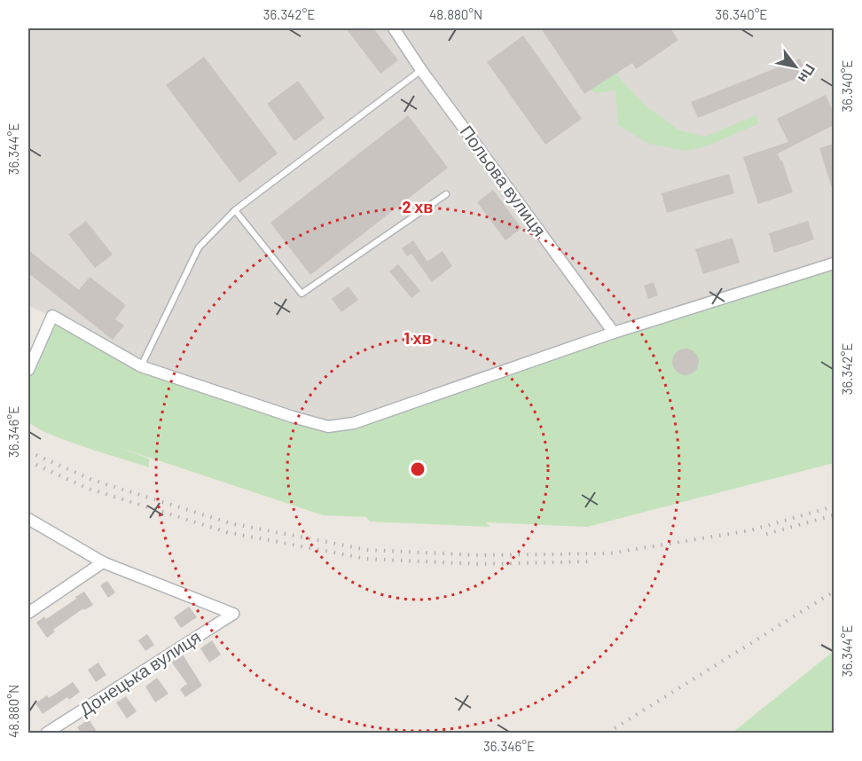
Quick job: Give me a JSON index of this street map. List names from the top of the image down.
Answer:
{
  "streets": {
    "street": ["Польова вулиця", "Донецька вулиця"]
  },
  "north": "bottom right",
  "coordinates": [
    "36.342°E",
    "48.880°N",
    "36.340°E",
    "36.344°E",
    "36.346°E"
  ],
  "rings": ["2 хв", "1 хв"]
}
